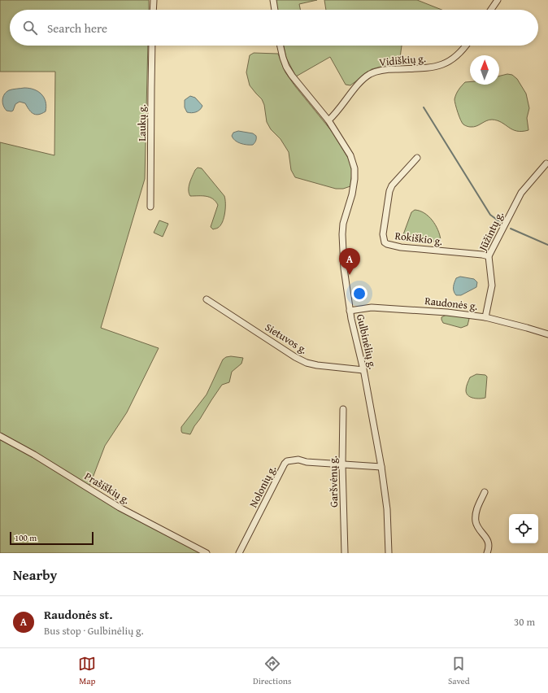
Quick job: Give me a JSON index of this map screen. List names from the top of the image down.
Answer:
{
  "streets": {
    "street": [
      "Vidiškių g.",
      "Laukų g.",
      "Jūžintų g.",
      "Rokiškio g.",
      "Raudonės g.",
      "Sietuvos g.",
      "Gulbinėlių g.",
      "Garšvėnų g.",
      "Nolonių g.",
      "Prašiškių g."
    ]
  },
  "crossings": [
    ["Vidiškių g.", "Gulbinėlių g."],
    ["Jūžintų g.", "Rokiškio g."],
    ["Jūžintų g.", "Raudonės g."],
    ["Raudonės g.", "Gulbinėlių g."],
    ["Sietuvos g.", "Gulbinėlių g."],
    ["Gulbinėlių g.", "Nolonių g."],
    ["Garšvėnų g.", "Nolonių g."]
  ],
  "scale_bar": "100 m",
  "north": "top",
  "page": {
    "search": "Search here",
    "pins": "A",
    "scale": "100 m",
    "heading": "Nearby",
    "list": [
      {
        "mark": "A",
        "name": "Raudonės st.",
        "note": "Bus stop · Gulbinėlių g.",
        "value": "30 m"
      }
    ],
    "nav": ["Map", "Directions", "Saved"]
  }
}
